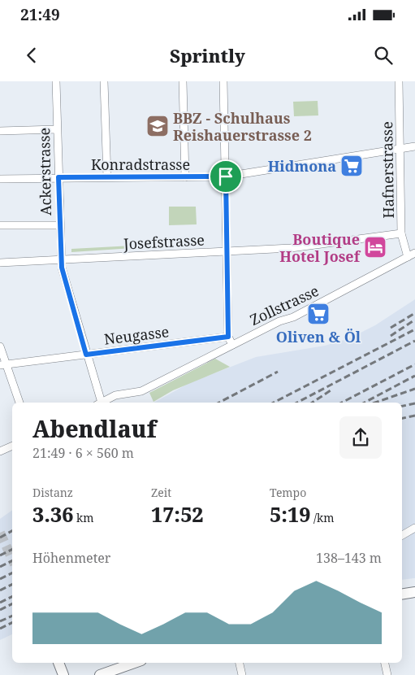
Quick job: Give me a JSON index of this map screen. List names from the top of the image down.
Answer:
{
  "streets": {
    "street": [
      "Konradstrasse",
      "Hafnerstrasse",
      "Ackerstrasse",
      "Josefstrasse",
      "Zollstrasse",
      "Neugasse"
    ]
  },
  "crossings": [
    ["Konradstrasse", "Hafnerstrasse"],
    ["Konradstrasse", "Ackerstrasse"],
    ["Hafnerstrasse", "Josefstrasse"],
    ["Hafnerstrasse", "Zollstrasse"],
    ["Ackerstrasse", "Josefstrasse"],
    ["Ackerstrasse", "Neugasse"]
  ],
  "places": {
    "school or university": ["BBZ - Schulhaus Reishauerstrasse 2"],
    "supermarket": ["Hidmona", "Oliven & Öl"],
    "hotel": ["Boutique Hotel Josef"]
  },
  "page": {
    "status": "21:49",
    "header": "Sprintly",
    "heading": ["Abendlauf", "21:49 · 6 × 560 m"],
    "stats": [
      ["Distanz", "3.36 km"],
      ["Zeit", "17:52"],
      ["Tempo", "5:19 /km"]
    ],
    "chart": ["Höhenmeter", "138–143 m"]
  }
}
